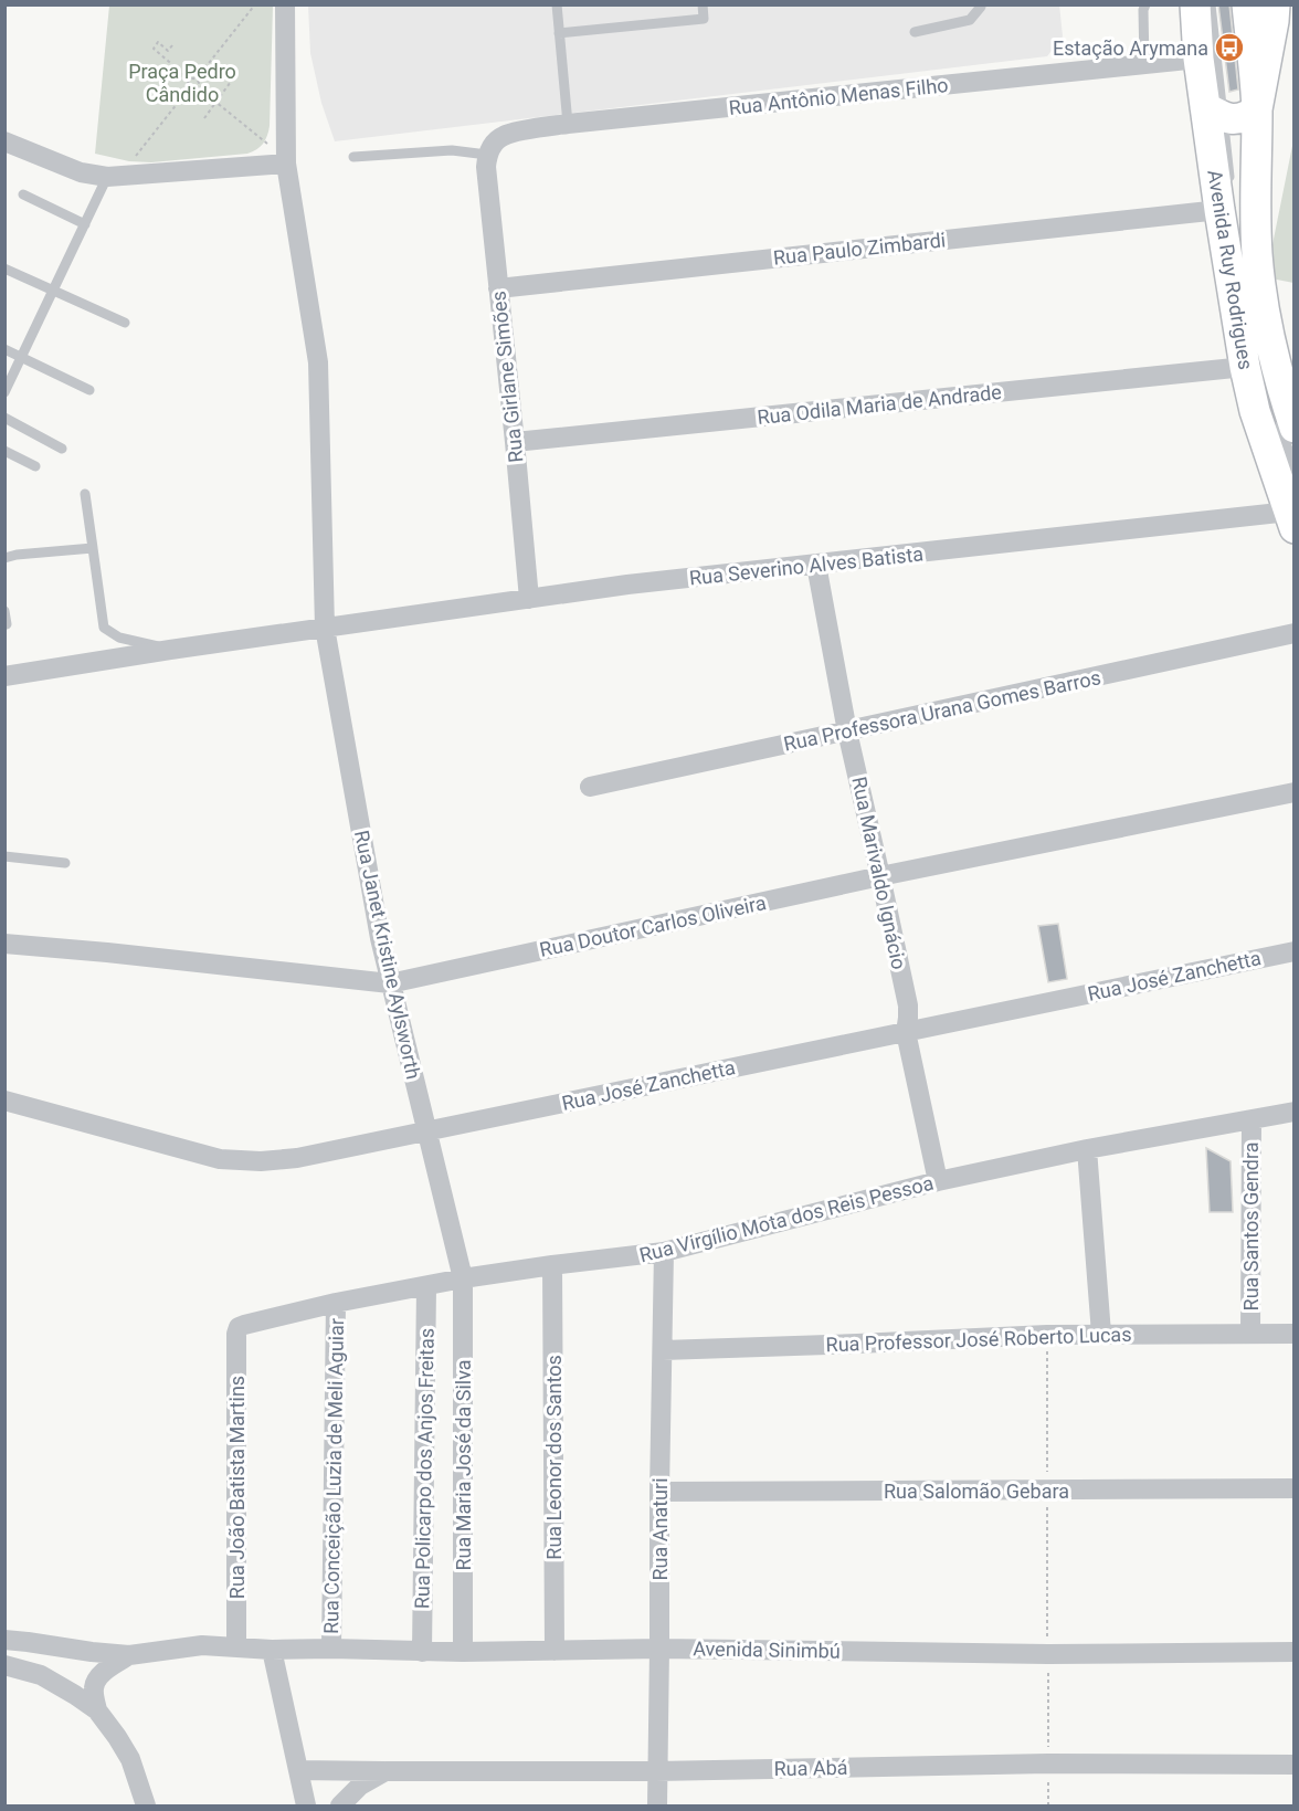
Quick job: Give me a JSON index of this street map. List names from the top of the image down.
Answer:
{
  "streets": {
    "main road": ["Avenida Ruy Rodrigues"],
    "street": [
      "Rua Antônio Menas Filho",
      "Rua Paulo Zimbardi",
      "Rua Girlane Simões",
      "Rua Odila Maria de Andrade",
      "Rua Severino Alves Batista",
      "Rua Professora Urana Gomes Barros",
      "Rua Marivaldo Ignácio",
      "Rua Doutor Carlos Oliveira",
      "Rua Janet Kristine Aylsworth",
      "Rua José Zanchetta",
      "Rua Virgílio Mota dos Reis Pessoa",
      "Rua Santos Gendra",
      "Rua Professor José Roberto Lucas",
      "Rua Leonor dos Santos",
      "Rua Maria José da Silva",
      "Rua Policarpo dos Anjos Freitas",
      "Rua Conceição Luzia de Meli Aguiar",
      "Rua João Batista Martins",
      "Rua Salomão Gebara",
      "Rua Anaturi",
      "Avenida Sinimbú",
      "Rua Abá"
    ]
  },
  "crossings": [
    ["Rua Antônio Menas Filho", "Avenida Ruy Rodrigues"],
    ["Rua Antônio Menas Filho", "Rua Girlane Simões"],
    ["Rua Paulo Zimbardi", "Avenida Ruy Rodrigues"],
    ["Rua Paulo Zimbardi", "Rua Girlane Simões"],
    ["Avenida Ruy Rodrigues", "Rua Odila Maria de Andrade"],
    ["Avenida Ruy Rodrigues", "Rua Severino Alves Batista"],
    ["Rua Girlane Simões", "Rua Odila Maria de Andrade"],
    ["Rua Girlane Simões", "Rua Severino Alves Batista"],
    ["Rua Severino Alves Batista", "Rua Marivaldo Ignácio"],
    ["Rua Severino Alves Batista", "Rua Janet Kristine Aylsworth"],
    ["Rua Professora Urana Gomes Barros", "Rua Marivaldo Ignácio"],
    ["Rua Marivaldo Ignácio", "Rua Doutor Carlos Oliveira"],
    ["Rua Marivaldo Ignácio", "Rua José Zanchetta"],
    ["Rua Marivaldo Ignácio", "Rua Virgílio Mota dos Reis Pessoa"],
    ["Rua Doutor Carlos Oliveira", "Rua Janet Kristine Aylsworth"],
    ["Rua Janet Kristine Aylsworth", "Rua José Zanchetta"],
    ["Rua Janet Kristine Aylsworth", "Rua Virgílio Mota dos Reis Pessoa"],
    ["Rua Janet Kristine Aylsworth", "Rua Maria José da Silva"],
    ["Rua Virgílio Mota dos Reis Pessoa", "Rua Santos Gendra"],
    ["Rua Virgílio Mota dos Reis Pessoa", "Rua Leonor dos Santos"],
    ["Rua Virgílio Mota dos Reis Pessoa", "Rua Maria José da Silva"],
    ["Rua Virgílio Mota dos Reis Pessoa", "Rua Policarpo dos Anjos Freitas"],
    ["Rua Virgílio Mota dos Reis Pessoa", "Rua Conceição Luzia de Meli Aguiar"],
    ["Rua Virgílio Mota dos Reis Pessoa", "Rua João Batista Martins"],
    ["Rua Virgílio Mota dos Reis Pessoa", "Rua Anaturi"],
    ["Rua Santos Gendra", "Rua Professor José Roberto Lucas"],
    ["Rua Professor José Roberto Lucas", "Rua Anaturi"],
    ["Rua Leonor dos Santos", "Avenida Sinimbú"],
    ["Rua Maria José da Silva", "Avenida Sinimbú"],
    ["Rua Policarpo dos Anjos Freitas", "Avenida Sinimbú"],
    ["Rua Conceição Luzia de Meli Aguiar", "Avenida Sinimbú"],
    ["Rua João Batista Martins", "Avenida Sinimbú"],
    ["Rua Salomão Gebara", "Rua Anaturi"],
    ["Rua Anaturi", "Avenida Sinimbú"],
    ["Rua Anaturi", "Rua Abá"]
  ],
  "parks": ["Praça Pedro Cândido"],
  "places": {
    "bus stop": ["Estação Arymana"]
  }
}
